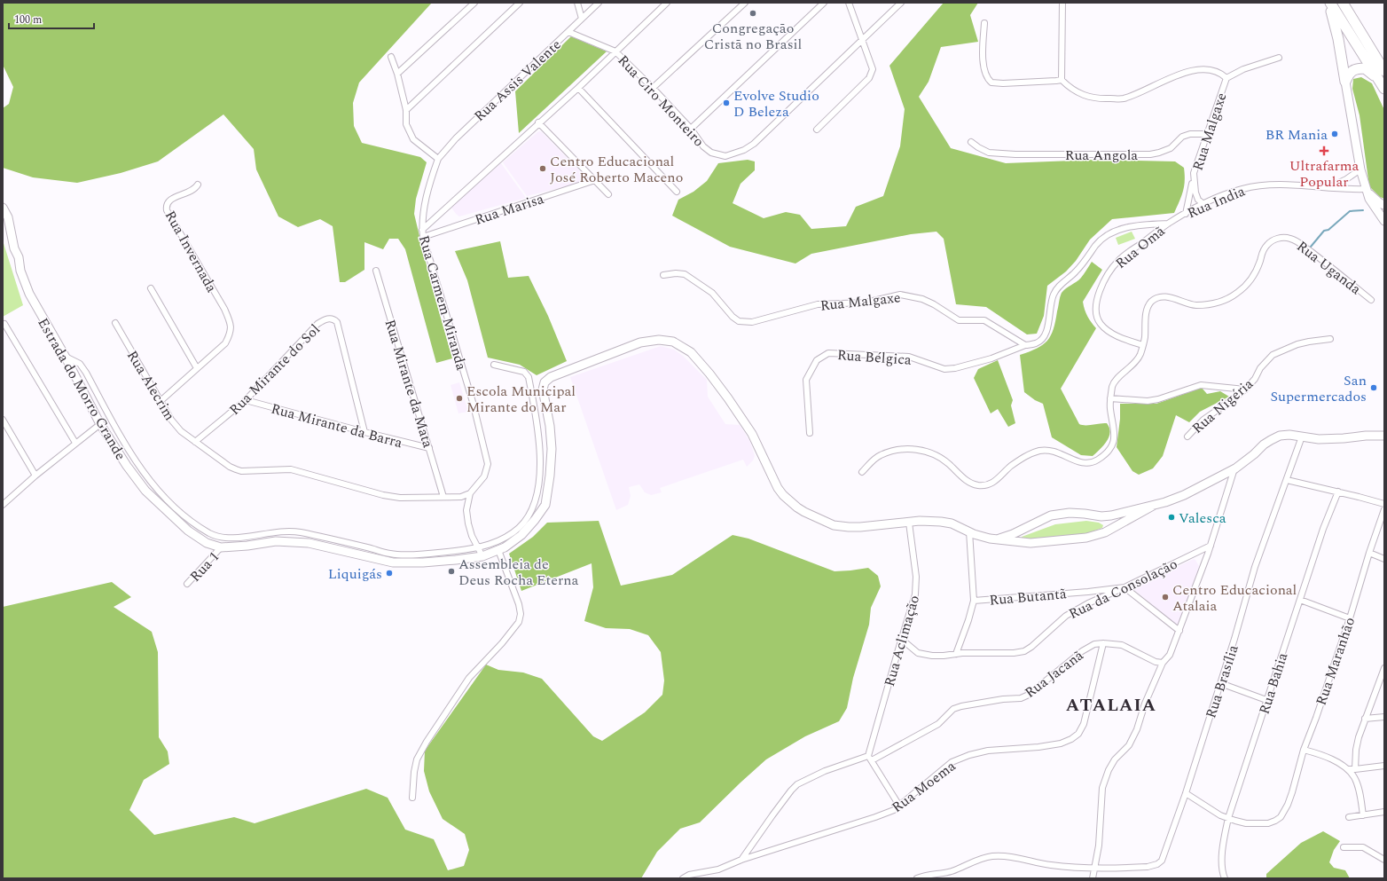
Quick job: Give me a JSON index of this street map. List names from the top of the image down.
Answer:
{
  "streets": {
    "street": [
      "Rua Assis Valente",
      "Rua Ciro Monteiro",
      "Rua Malgaxe",
      "Rua Angola",
      "Rua India",
      "Rua Marisa",
      "Rua Omã",
      "Rua Invernada",
      "Rua Uganda",
      "Rua Carmem Miranda",
      "Rua Bélgica",
      "Rua Mirante do Sol",
      "Rua Mirante da Mata",
      "Rua Alecrim",
      "Estrada do Morro Grande",
      "Rua Nigéria",
      "Rua Mirante da Barra",
      "Rua 1",
      "Rua da Consolação",
      "Rua Butantã",
      "Rua Aclimação",
      "Rua Maranhão",
      "Rua Jacanã",
      "Rua Brasília",
      "Rua Bahia",
      "Rua Moema"
    ]
  },
  "crossings": [
    ["Rua Assis Valente", "Rua Carmem Miranda"],
    ["Rua Ciro Monteiro", "Rua Carmem Miranda"],
    ["Rua Malgaxe", "Rua Angola"],
    ["Rua Malgaxe", "Rua India"],
    ["Rua Malgaxe", "Rua Bélgica"],
    ["Rua India", "Rua Omã"],
    ["Rua Marisa", "Rua Carmem Miranda"],
    ["Rua Omã", "Rua Uganda"],
    ["Rua Carmem Miranda", "Estrada do Morro Grande"],
    ["Rua Mirante do Sol", "Rua Alecrim"],
    ["Rua Mirante do Sol", "Rua Mirante da Barra"],
    ["Rua Mirante da Mata", "Rua Mirante da Barra"],
    ["Estrada do Morro Grande", "Rua 1"],
    ["Estrada do Morro Grande", "Rua Aclimação"],
    ["Estrada do Morro Grande", "Rua Brasília"],
    ["Rua da Consolação", "Rua Butantã"],
    ["Rua da Consolação", "Rua Aclimação"],
    ["Rua Aclimação", "Rua Jacanã"],
    ["Rua Maranhão", "Rua Bahia"],
    ["Rua Jacanã", "Rua Moema"]
  ],
  "districts": ["ATALAIA"],
  "places": {
    "other": [
      "Congregação Cristã no Brasil",
      "Evolve Studio D Beleza",
      "BR Mania",
      "Centro Educacional José Roberto Maceno",
      "San Supermercados",
      "Escola Municipal Mirante do Mar",
      "Valesca",
      "Assembleia de Deus Rocha Eterna",
      "Liquigás",
      "Centro Educacional Atalaia"
    ],
    "health": ["Ultrafarma Popular"]
  },
  "scale_bar": "100 m"
}
